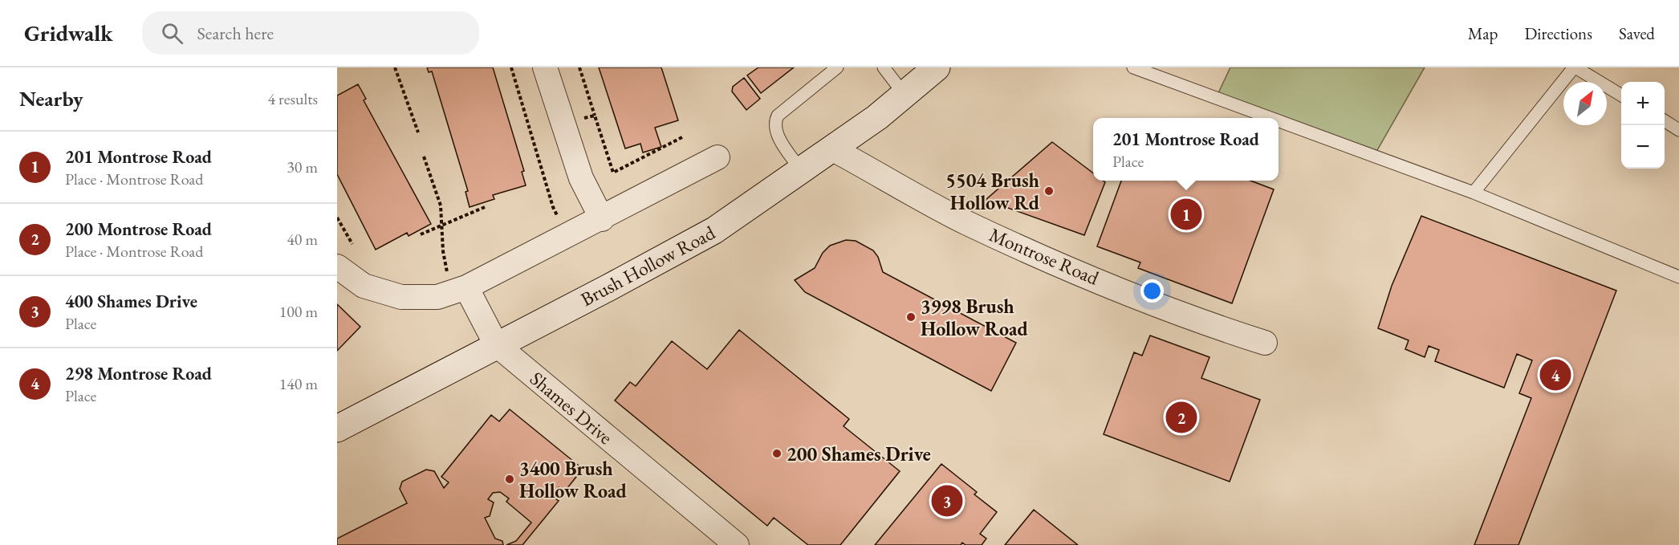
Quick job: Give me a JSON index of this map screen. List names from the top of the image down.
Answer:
{
  "streets": {
    "main road": ["Brush Hollow Road"],
    "street": ["Montrose Road", "Shames Drive"]
  },
  "crossings": [
    ["Montrose Road", "Brush Hollow Road"],
    ["Brush Hollow Road", "Shames Drive"]
  ],
  "places": [
    "5504 Brush Hollow Rd",
    "3998 Brush Hollow Road",
    "200 Shames Drive",
    "3400 Brush Hollow Road"
  ],
  "north": "top right",
  "page": {
    "header": "Gridwalk",
    "search": "Search here",
    "nav": ["Map", "Directions", "Saved"],
    "heading": ["Nearby", "4 results"],
    "map_buttons": ["+", "−"],
    "popup": ["201 Montrose Road", "Place"],
    "list": [
      {
        "mark": "1",
        "name": "201 Montrose Road",
        "note": "Place · Montrose Road",
        "value": "30 m"
      },
      {
        "mark": "2",
        "name": "200 Montrose Road",
        "note": "Place · Montrose Road",
        "value": "40 m"
      },
      {
        "mark": "3",
        "name": "400 Shames Drive",
        "note": "Place",
        "value": "100 m"
      },
      {
        "mark": "4",
        "name": "298 Montrose Road",
        "note": "Place",
        "value": "140 m"
      }
    ],
    "pins": [
      "1",
      "4",
      "2",
      "3"
    ]
  }
}
